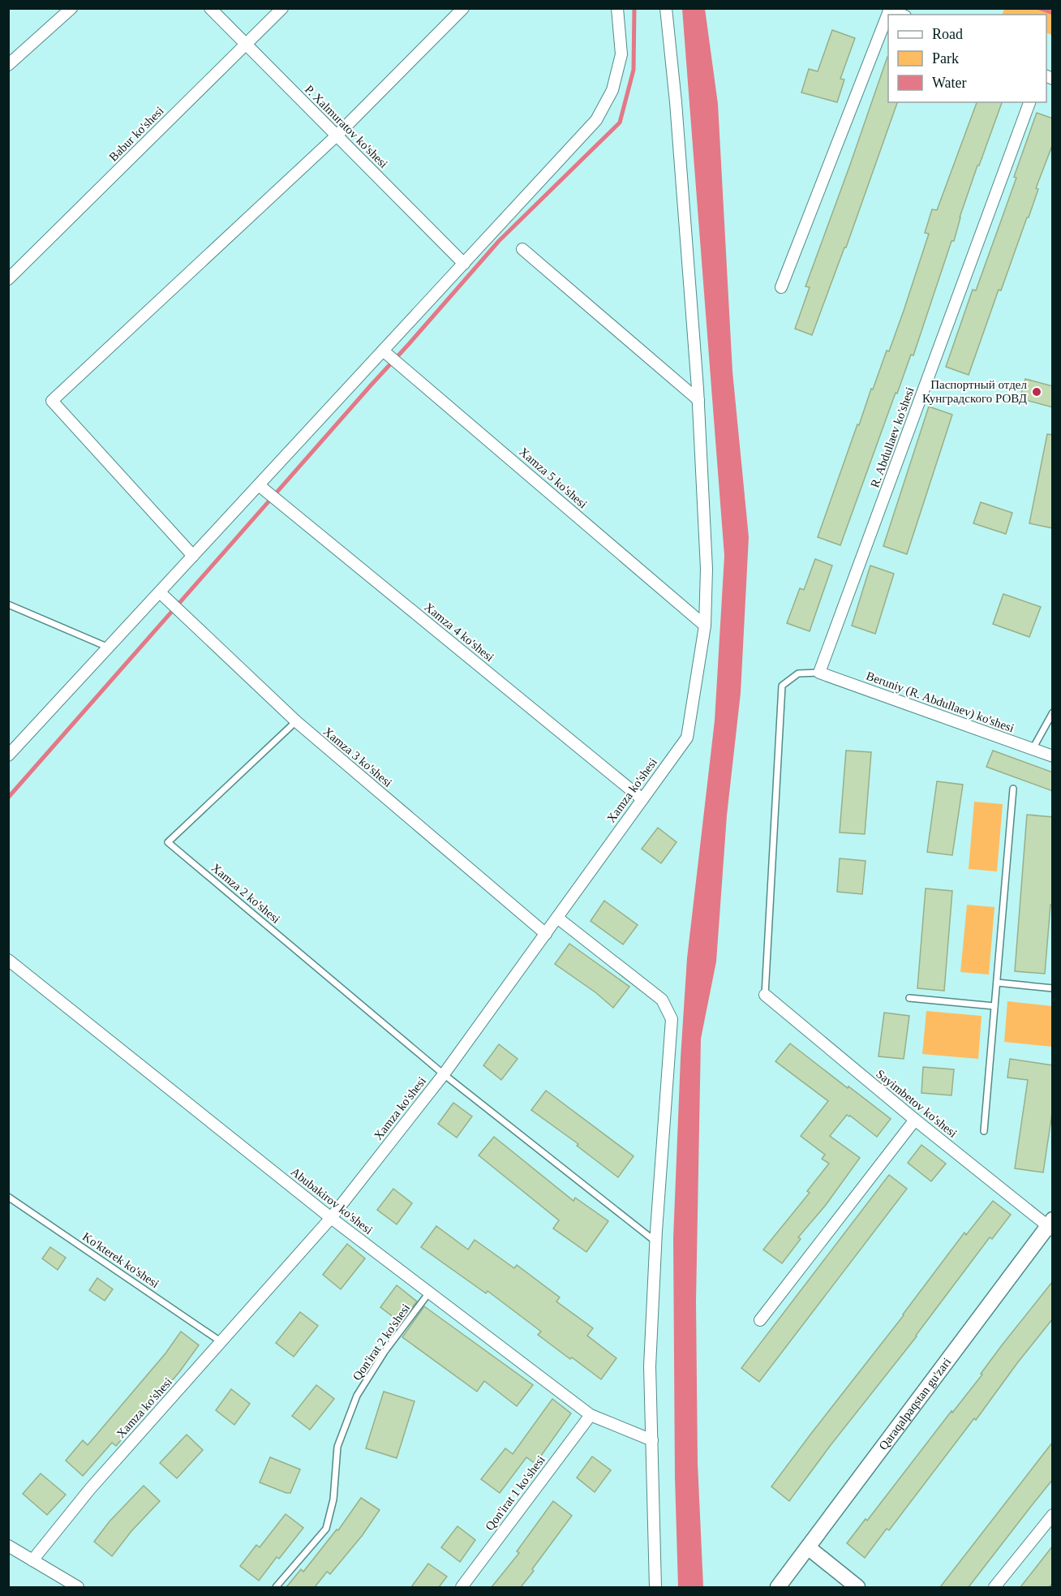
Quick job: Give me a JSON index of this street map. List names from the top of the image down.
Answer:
{
  "streets": {
    "street": [
      "P. Xalmuratov ko'shesi",
      "Babur ko'shesi",
      "R. Abdullaev ko'shesi",
      "Xamza 5 ko'shesi",
      "Xamza 4 ko'shesi",
      "Beruniy (R. Abdullaev) ko'shesi",
      "Xamza 3 ko'shesi",
      "Xamza ko'shesi",
      "Sayimbetov ko'shesi",
      "Abubakirov ko'shesi",
      "Qaraqalpaqstan gu'zari",
      "Qon'irat 1 ko'shesi"
    ],
    "lane": ["Xamza 2 ko'shesi", "Ko'kterek ko'shesi", "Qon'irat 2 ko'shesi"]
  },
  "crossings": [
    ["P. Xalmuratov ko'shesi", "Babur ko'shesi"],
    ["R. Abdullaev ko'shesi", "Beruniy (R. Abdullaev) ko'shesi"],
    ["Xamza 5 ko'shesi", "Xamza ko'shesi"],
    ["Xamza 4 ko'shesi", "Xamza ko'shesi"],
    ["Xamza 3 ko'shesi", "Xamza ko'shesi"],
    ["Xamza 3 ko'shesi", "Xamza 2 ko'shesi"],
    ["Xamza ko'shesi", "Xamza 2 ko'shesi"],
    ["Xamza ko'shesi", "Abubakirov ko'shesi"],
    ["Xamza ko'shesi", "Ko'kterek ko'shesi"],
    ["Sayimbetov ko'shesi", "Qaraqalpaqstan gu'zari"],
    ["Abubakirov ko'shesi", "Qon'irat 2 ko'shesi"],
    ["Abubakirov ko'shesi", "Qon'irat 1 ko'shesi"]
  ],
  "places": ["Паспортный отдел Кунградского РОВД"],
  "legend": ["Road", "Park", "Water"]
}
